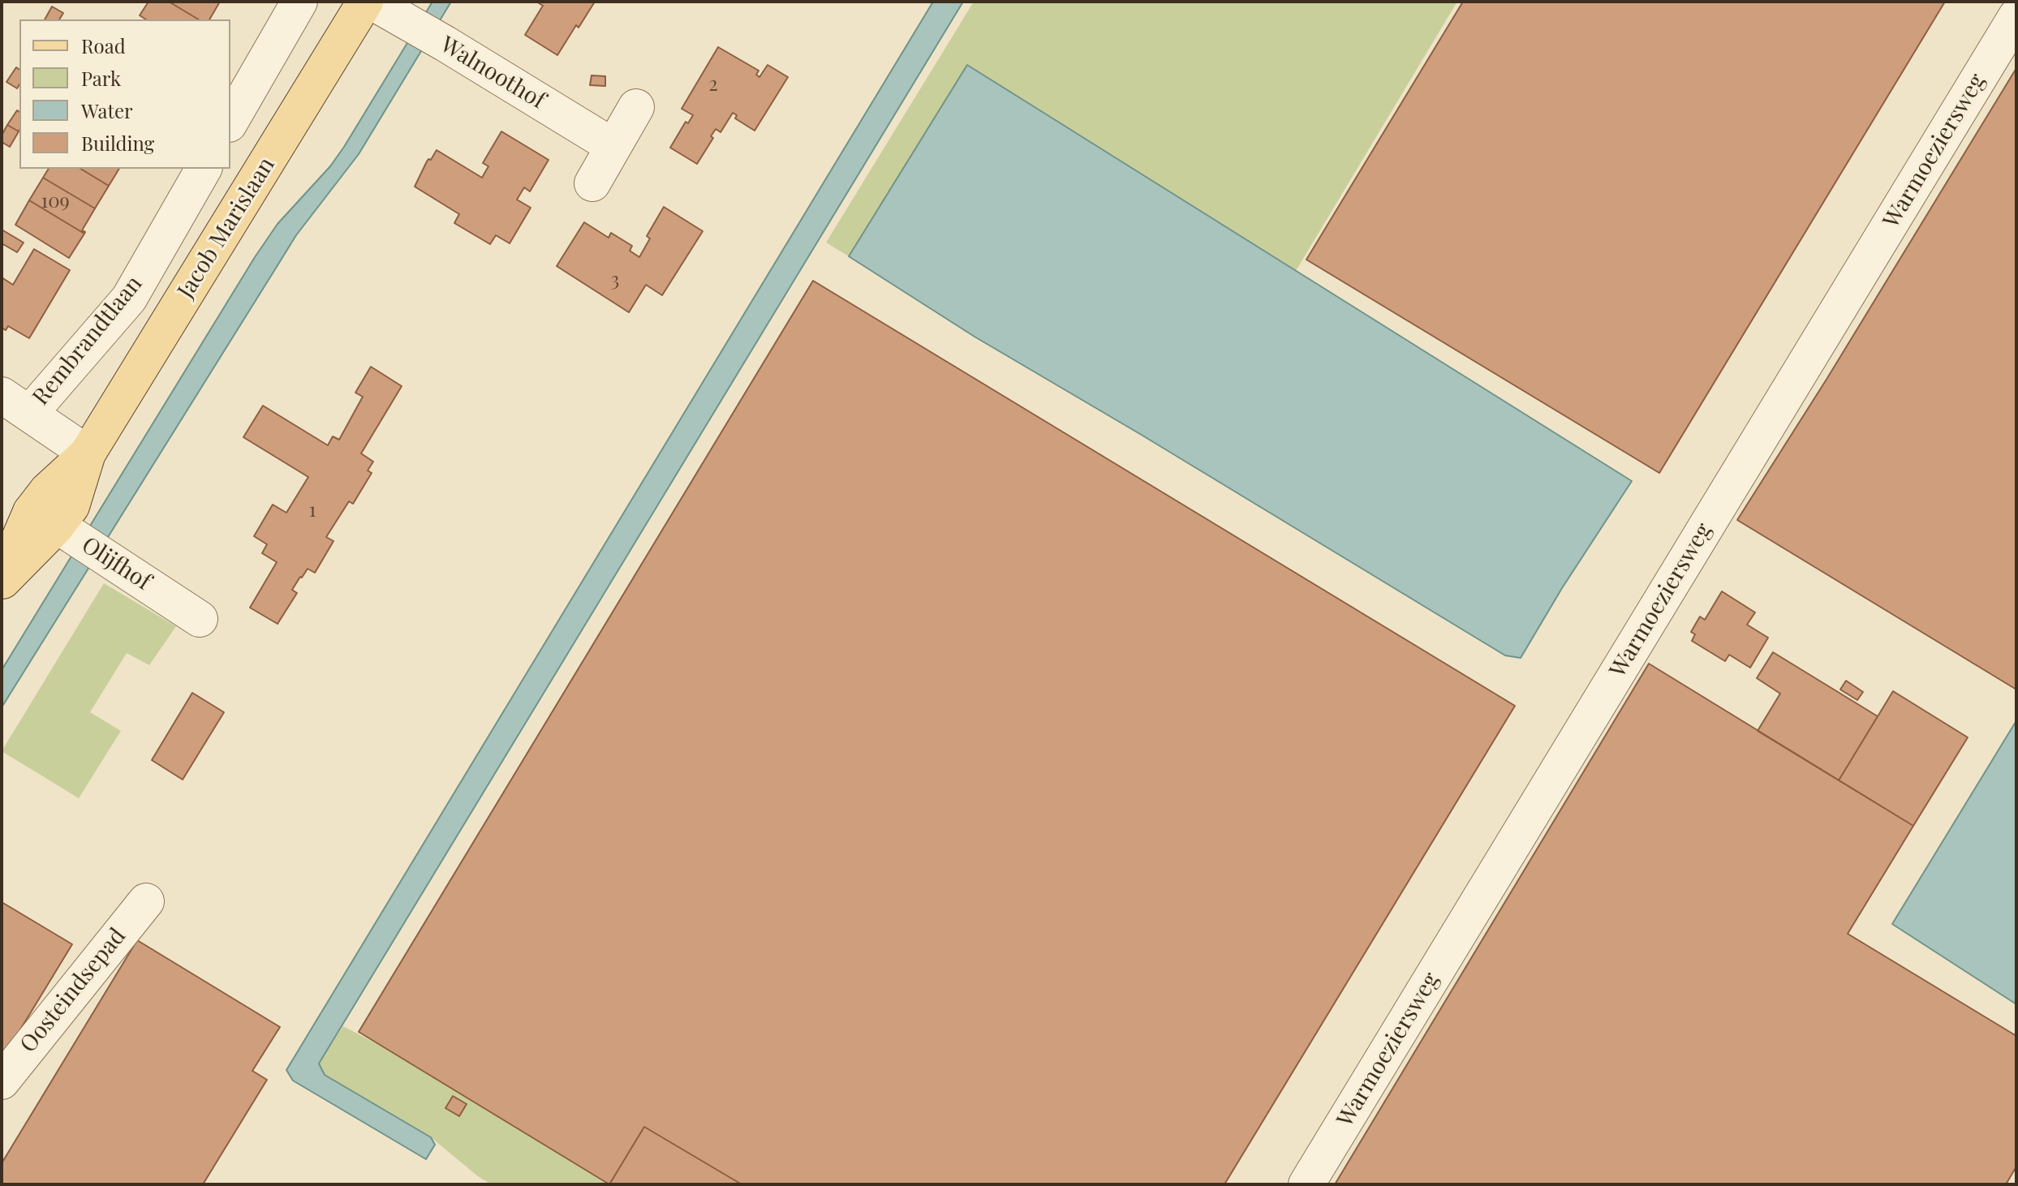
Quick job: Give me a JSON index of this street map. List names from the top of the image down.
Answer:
{
  "streets": {
    "main road": ["Jacob Marislaan"],
    "street": [
      "Walnoothof",
      "Warmoeziersweg",
      "Rembrandtlaan",
      "Olijfhof",
      "Oosteindsepad"
    ]
  },
  "crossings": [
    ["Jacob Marislaan", "Olijfhof"]
  ],
  "house_numbers": [
    "2",
    "109",
    "3",
    "1"
  ],
  "legend": [
    "Road",
    "Park",
    "Water",
    "Building"
  ]
}
